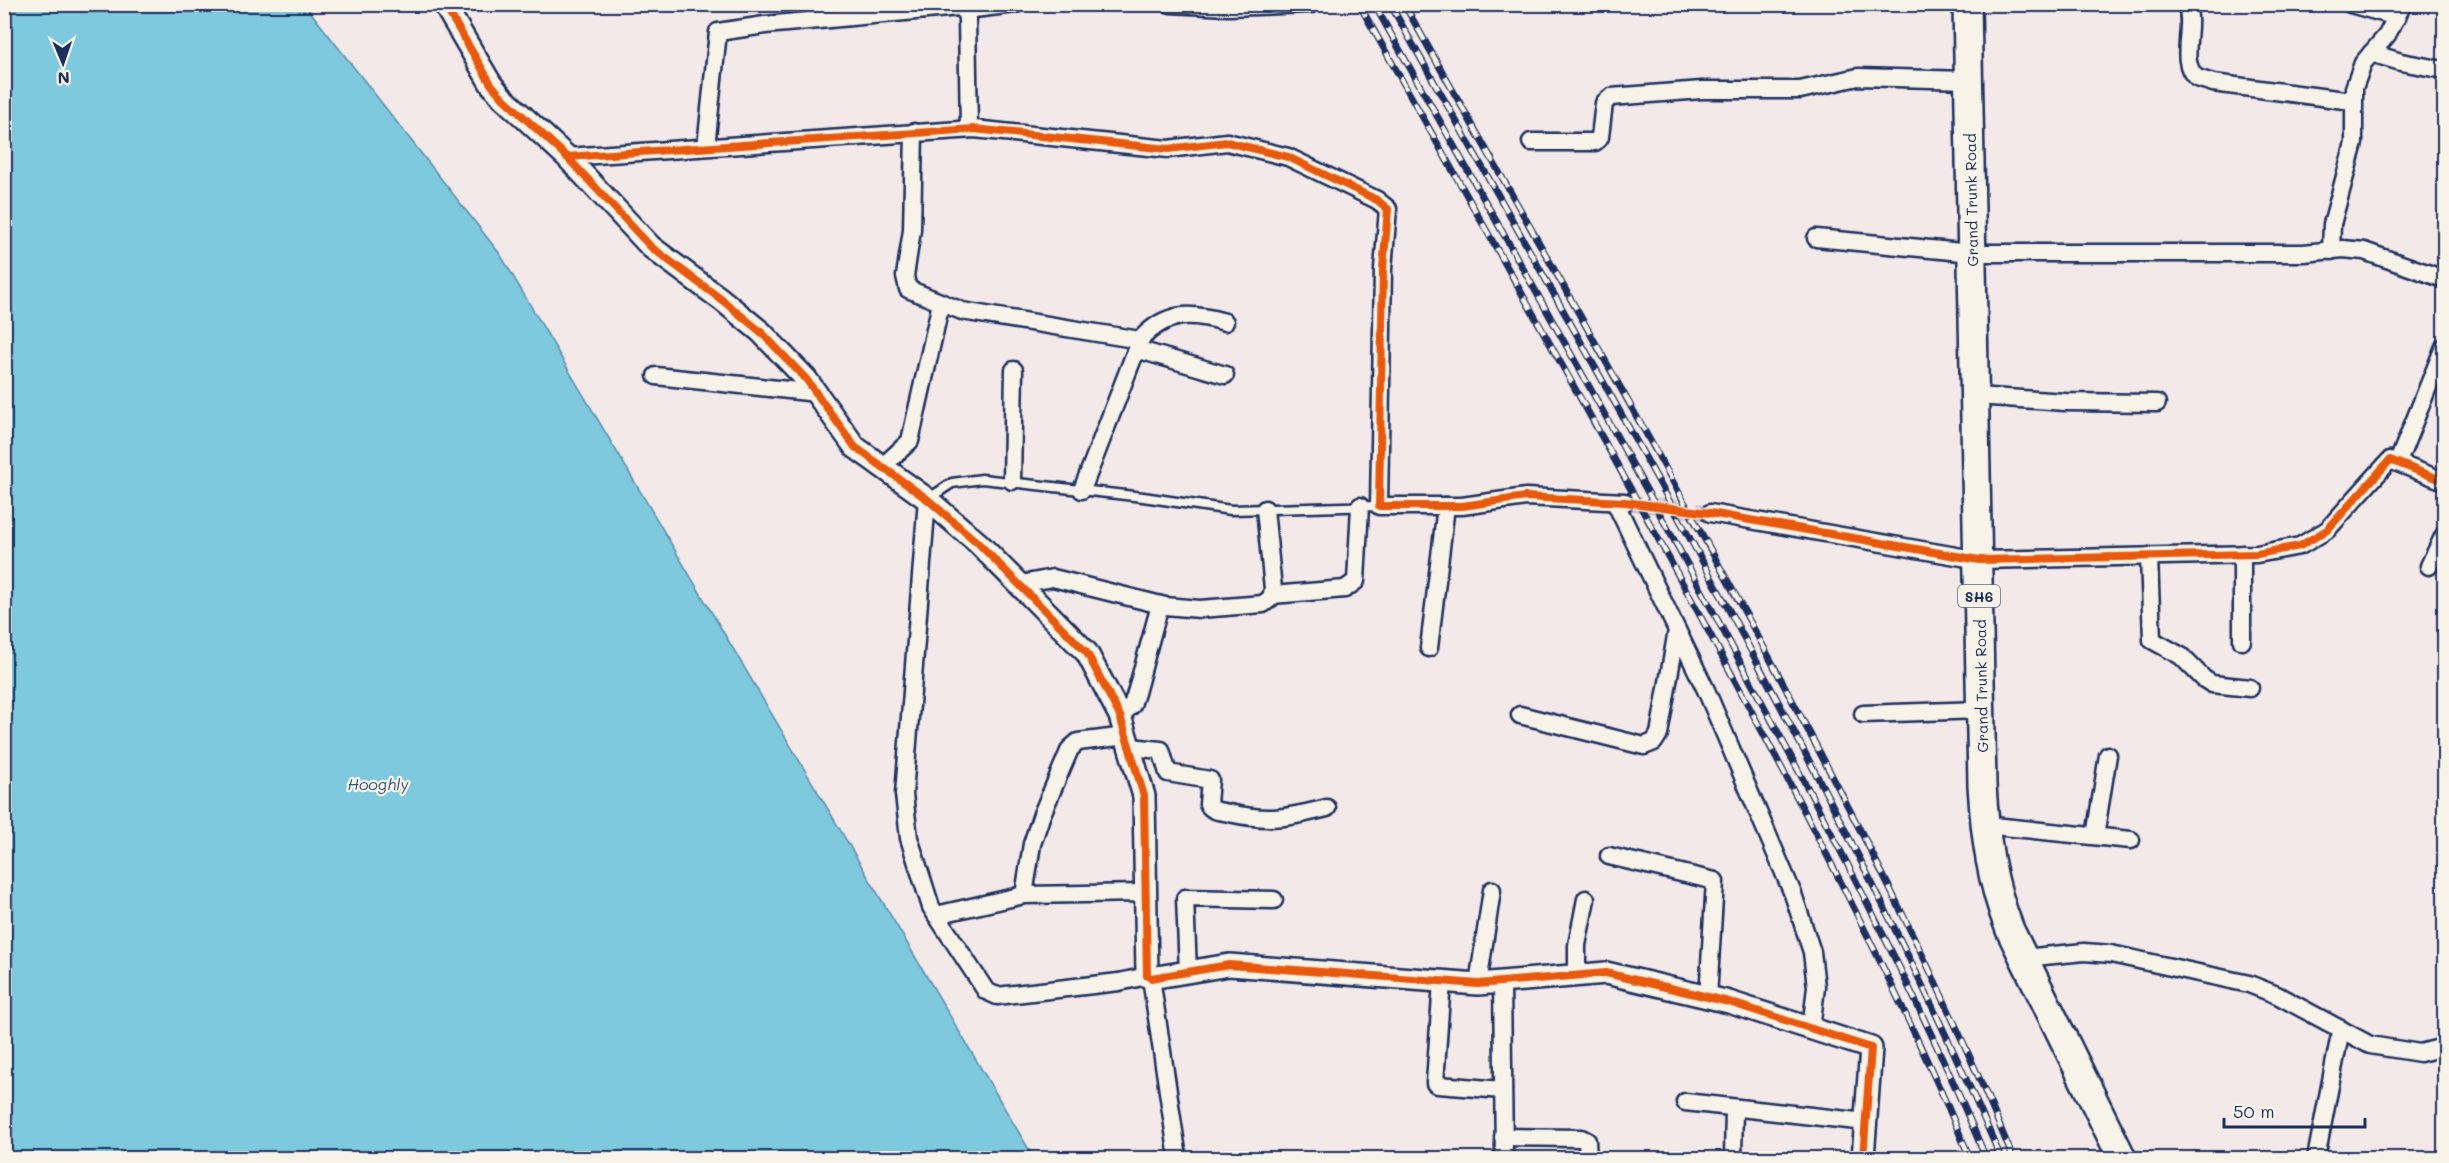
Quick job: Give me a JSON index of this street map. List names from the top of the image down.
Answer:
{
  "streets": {
    "main road": ["Grand Trunk Road", "SH6"]
  },
  "water": ["Hooghly"],
  "scale_bar": "50 m",
  "north": "bottom"
}
